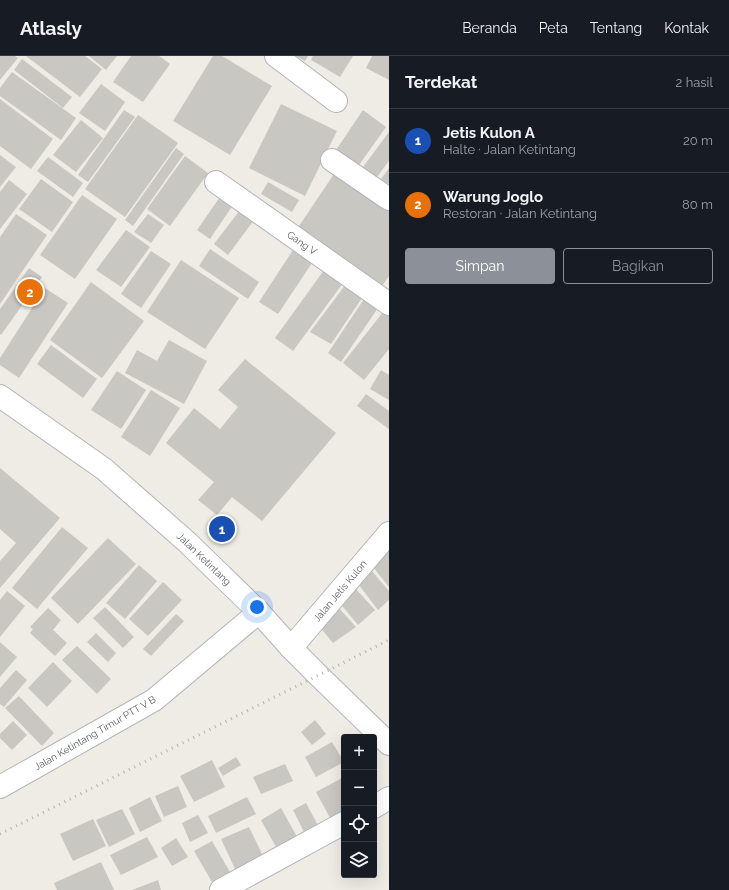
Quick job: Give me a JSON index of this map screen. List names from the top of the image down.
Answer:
{
  "streets": {
    "street": [
      "Gang V",
      "Jalan Ketintang",
      "Jalan Jetis Kulon",
      "Jalan Ketintang Timur PTT V B"
    ]
  },
  "crossings": [
    ["Jalan Ketintang", "Jalan Jetis Kulon"],
    ["Jalan Ketintang", "Jalan Ketintang Timur PTT V B"]
  ],
  "page": {
    "header": "Atlasly",
    "nav": [
      "Beranda",
      "Peta",
      "Tentang",
      "Kontak"
    ],
    "heading": ["Terdekat", "2 hasil"],
    "list": [
      {
        "mark": "1",
        "name": "Jetis Kulon A",
        "note": "Halte · Jalan Ketintang",
        "value": "20 m"
      },
      {
        "mark": "2",
        "name": "Warung Joglo",
        "note": "Restoran · Jalan Ketintang",
        "value": "80 m"
      }
    ],
    "buttons": ["Simpan", "Bagikan"],
    "pins": ["2", "1"],
    "map_buttons": ["+", "−"]
  }
}
